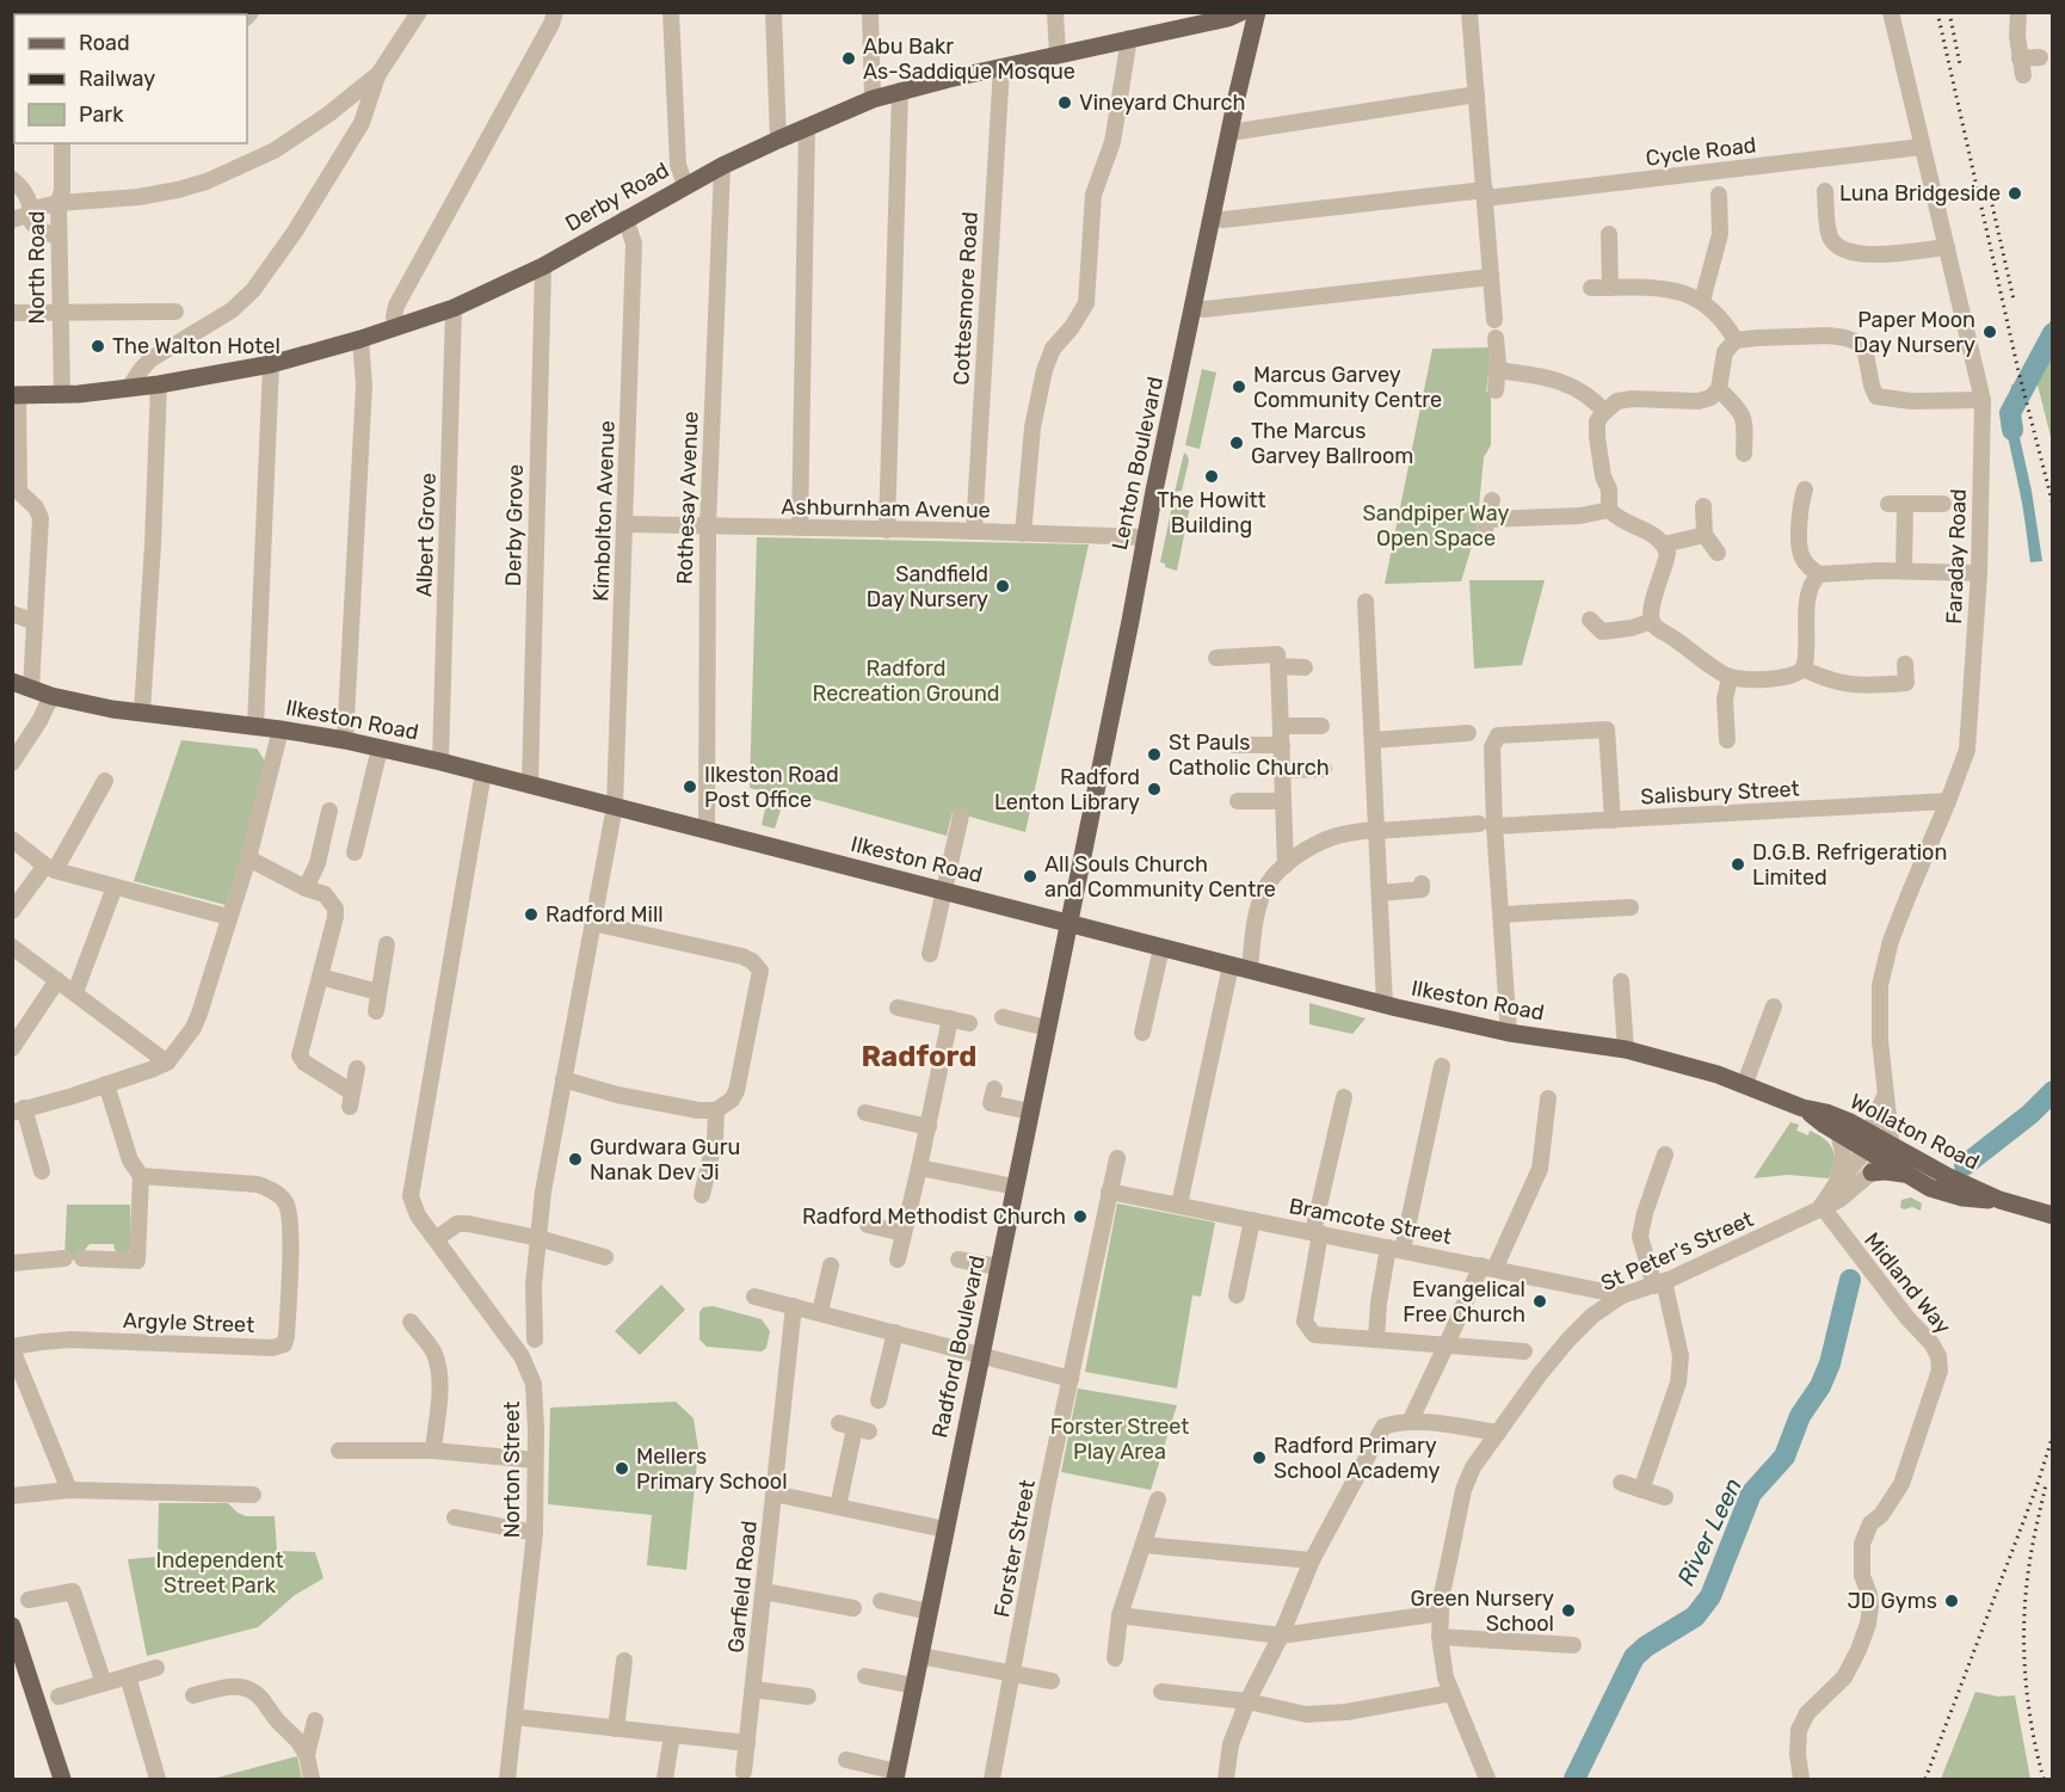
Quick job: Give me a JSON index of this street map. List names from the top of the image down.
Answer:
{
  "streets": {
    "main road": [
      "Derby Road",
      "Lenton Boulevard",
      "Ilkeston Road",
      "Wollaton Road",
      "Radford Boulevard"
    ],
    "street": [
      "Cycle Road",
      "North Road",
      "Cottesmore Road",
      "Rothesay Avenue",
      "Ashburnham Avenue",
      "Kimbolton Avenue",
      "Derby Grove",
      "Albert Grove",
      "Faraday Road",
      "Salisbury Street",
      "Bramcote Street",
      "St Peter's Street",
      "Midland Way",
      "Argyle Street",
      "Norton Street",
      "Forster Street",
      "Garfield Road"
    ]
  },
  "crossings": [
    ["Cycle Road", "Lenton Boulevard"],
    ["Cycle Road", "Faraday Road"],
    ["Derby Road", "North Road"],
    ["Derby Road", "Cottesmore Road"],
    ["Derby Road", "Rothesay Avenue"],
    ["Derby Road", "Kimbolton Avenue"],
    ["Derby Road", "Derby Grove"],
    ["Derby Road", "Albert Grove"],
    ["Cottesmore Road", "Ashburnham Avenue"],
    ["Lenton Boulevard", "Ashburnham Avenue"],
    ["Lenton Boulevard", "Ilkeston Road"],
    ["Lenton Boulevard", "Radford Boulevard"],
    ["Rothesay Avenue", "Ashburnham Avenue"],
    ["Rothesay Avenue", "Ilkeston Road"],
    ["Ashburnham Avenue", "Kimbolton Avenue"],
    ["Kimbolton Avenue", "Ilkeston Road"],
    ["Derby Grove", "Ilkeston Road"],
    ["Albert Grove", "Ilkeston Road"],
    ["Faraday Road", "Salisbury Street"],
    ["Faraday Road", "Wollaton Road"],
    ["Faraday Road", "St Peter's Street"],
    ["Ilkeston Road", "Salisbury Street"],
    ["Ilkeston Road", "Wollaton Road"],
    ["Ilkeston Road", "Radford Boulevard"],
    ["Ilkeston Road", "Norton Street"],
    ["Wollaton Road", "St Peter's Street"],
    ["Bramcote Street", "St Peter's Street"],
    ["Bramcote Street", "Forster Street"],
    ["St Peter's Street", "Midland Way"]
  ],
  "districts": ["Radford"],
  "water": ["River Leen"],
  "parks": [
    "Sandpiper Way Open Space",
    "Radford Recreation Ground",
    "Forster Street Play Area",
    "Independent Street Park"
  ],
  "places": [
    "Abu Bakr As-Saddique Mosque",
    "Vineyard Church",
    "Luna Bridgeside",
    "Paper Moon Day Nursery",
    "The Walton Hotel",
    "Marcus Garvey Community Centre",
    "The Marcus Garvey Ballroom",
    "The Howitt Building",
    "Sandfield Day Nursery",
    "St Pauls Catholic Church",
    "Ilkeston Road Post Office",
    "Radford Lenton Library",
    "D.G.B. Refrigeration Limited",
    "All Souls Church and Community Centre",
    "Radford Mill",
    "Gurdwara Guru Nanak Dev Ji",
    "Radford Methodist Church",
    "Evangelical Free Church",
    "Radford Primary School Academy",
    "Mellers Primary School",
    "JD Gyms",
    "Green Nursery School"
  ],
  "legend": ["Road", "Railway", "Park"]
}
